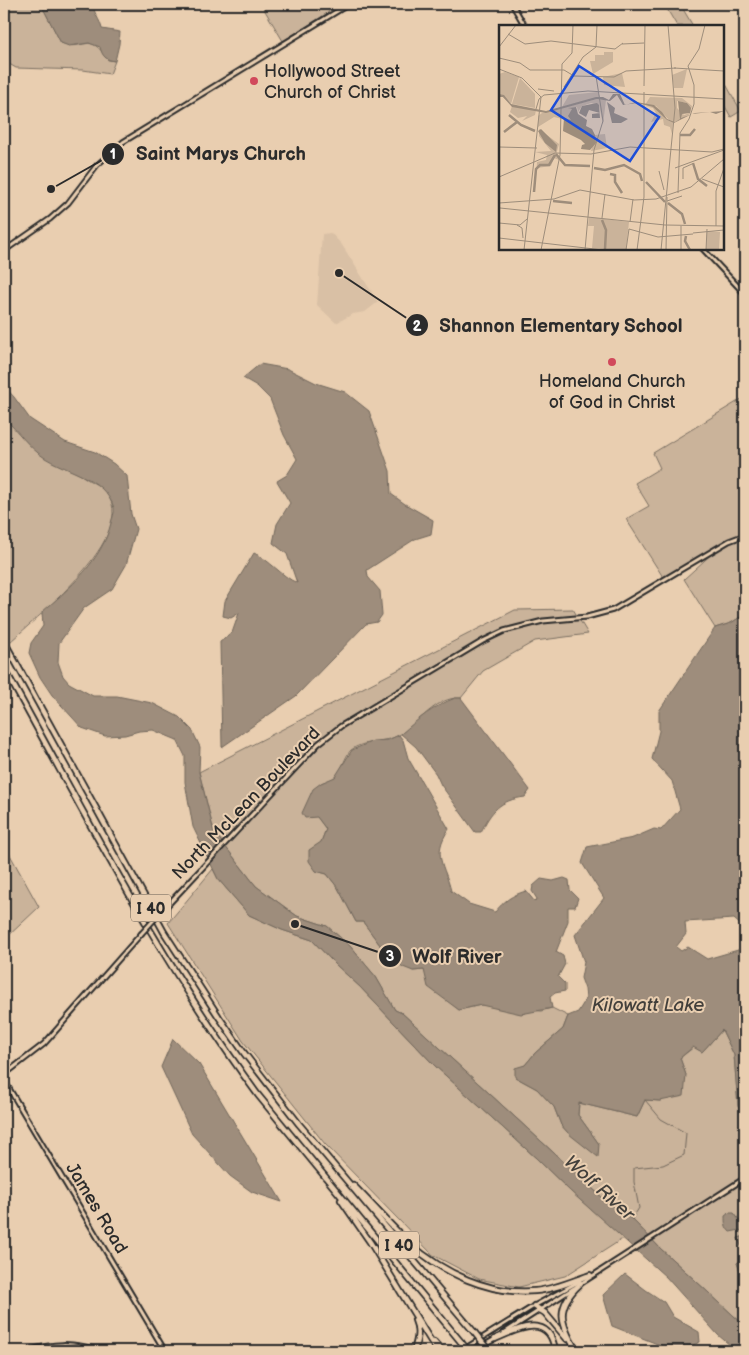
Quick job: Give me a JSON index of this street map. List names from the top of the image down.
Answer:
{
  "streets": {
    "highway": ["I 40"],
    "main road": ["North McLean Boulevard", "James Road"]
  },
  "water": ["Kilowatt Lake", "Wolf River"],
  "places": [
    "Hollywood Street Church of Christ",
    "Saint Marys Church",
    "Shannon Elementary School",
    "Homeland Church of God in Christ",
    "Wolf River"
  ]
}
